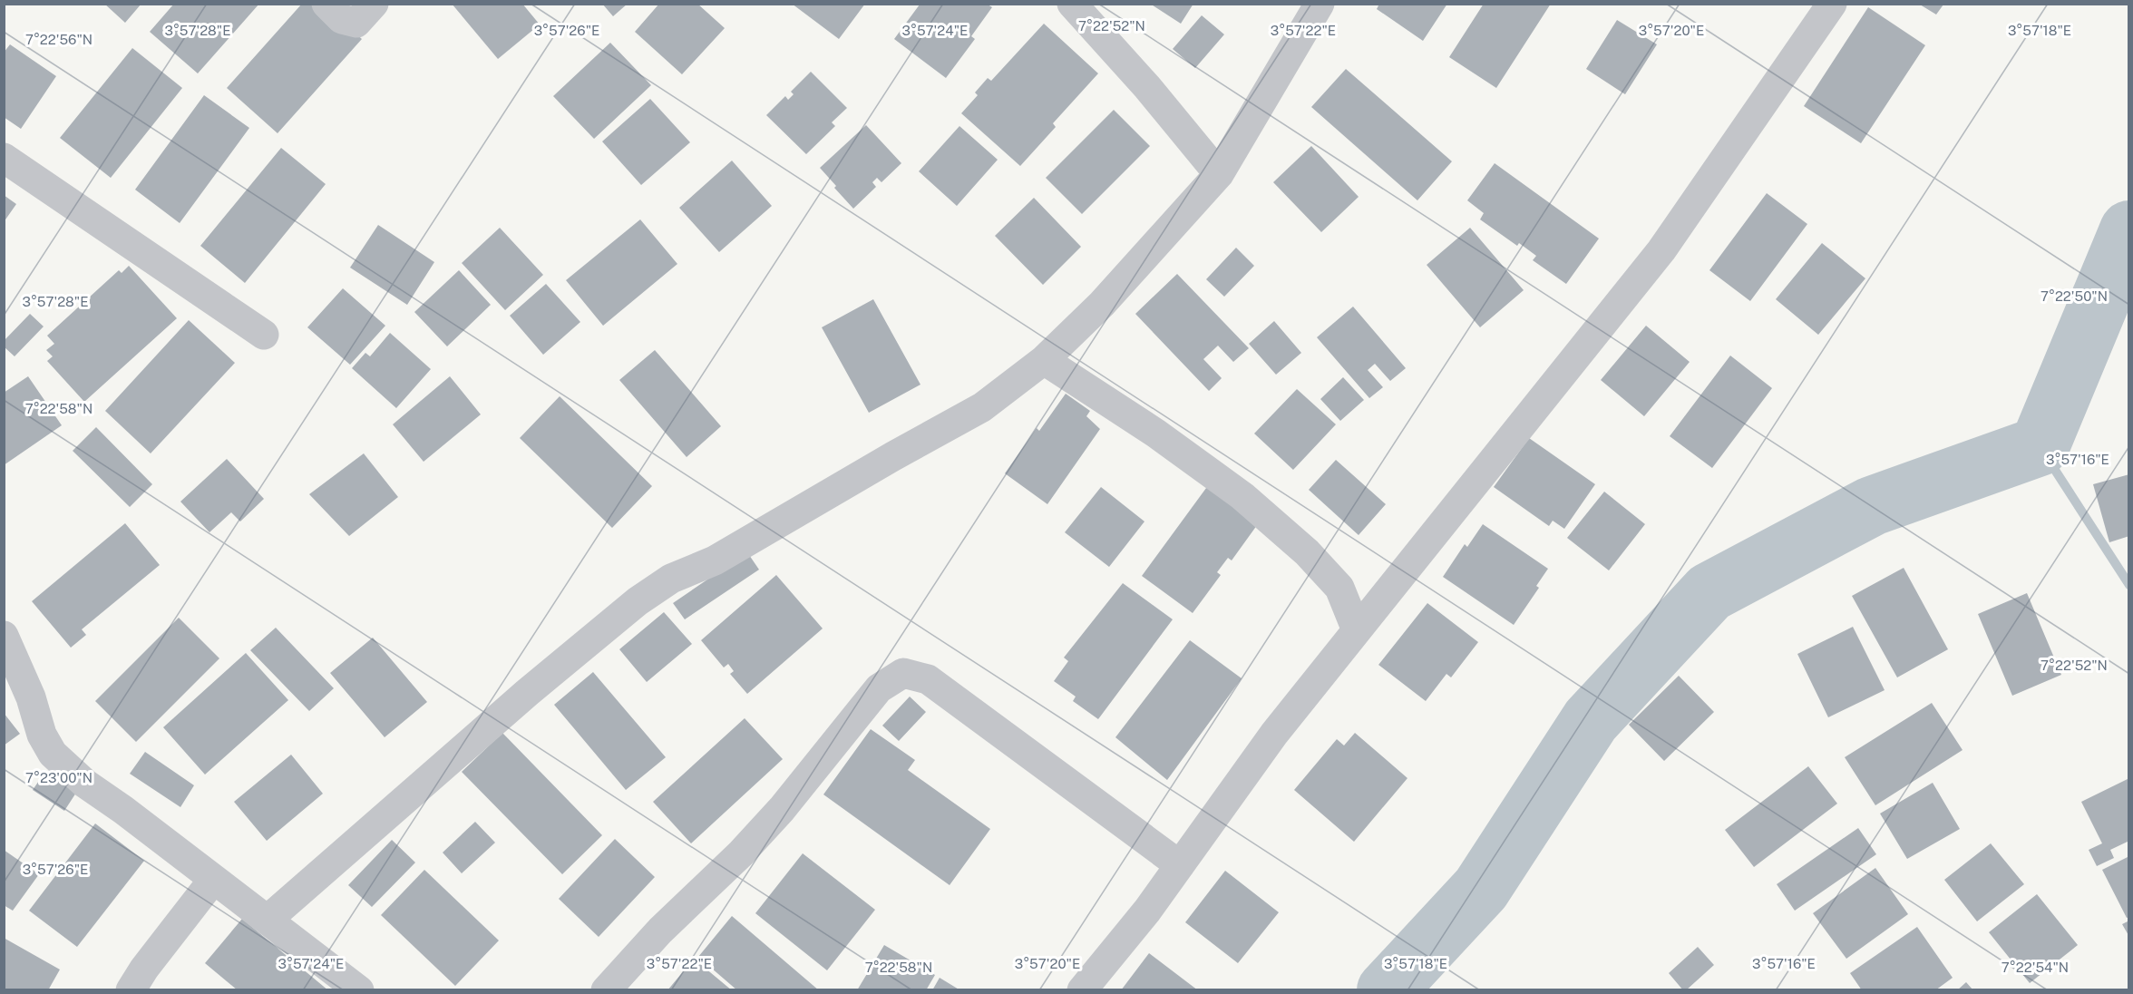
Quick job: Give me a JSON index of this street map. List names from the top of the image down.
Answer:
{
  "coordinates": [
    "7°22'52\"N",
    "3°57'28\"E",
    "3°57'26\"E",
    "3°57'24\"E",
    "3°57'22\"E",
    "3°57'20\"E",
    "3°57'18\"E",
    "7°22'56\"N",
    "7°22'50\"N",
    "7°22'58\"N",
    "3°57'16\"E",
    "7°23'00\"N",
    "7°22'54\"N"
  ]
}
